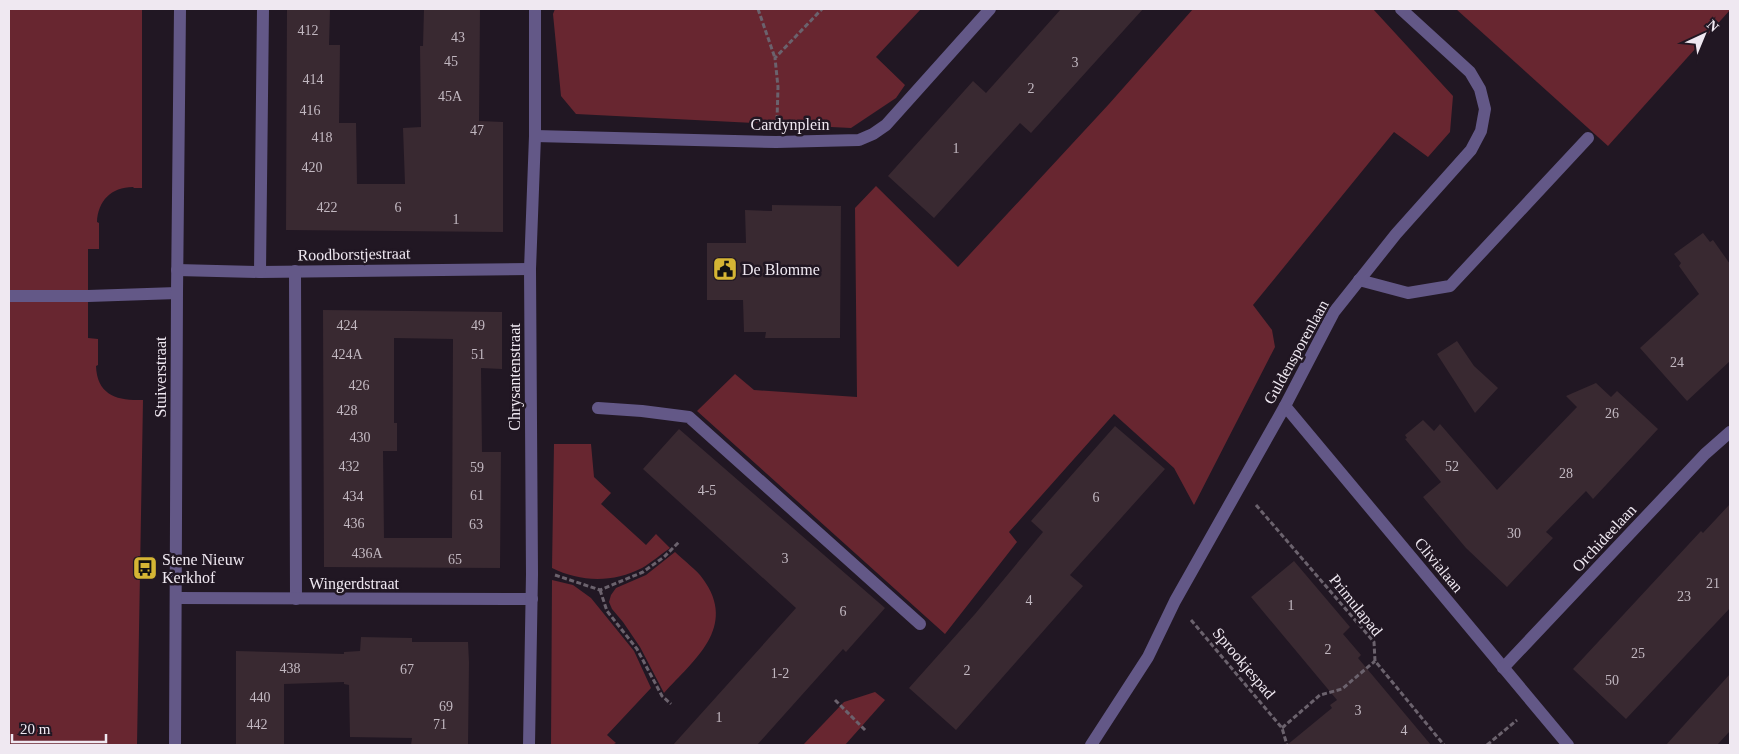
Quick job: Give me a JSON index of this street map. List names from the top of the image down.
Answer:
{
  "streets": {
    "street": [
      "Cardynplein",
      "Roodborstjestraat",
      "Guldensporenlaan",
      "Stuiverstraat",
      "Chrysantenstraat",
      "Orchideelaan",
      "Clivialaan",
      "Wingerdstraat"
    ],
    "path": ["Primulapad", "Sprookjespad"]
  },
  "crossings": [
    ["Cardynplein", "Chrysantenstraat"],
    ["Roodborstjestraat", "Stuiverstraat"],
    ["Roodborstjestraat", "Chrysantenstraat"],
    ["Guldensporenlaan", "Clivialaan"],
    ["Guldensporenlaan", "Primulapad"],
    ["Guldensporenlaan", "Sprookjespad"],
    ["Stuiverstraat", "Wingerdstraat"],
    ["Chrysantenstraat", "Wingerdstraat"],
    ["Orchideelaan", "Clivialaan"]
  ],
  "places": {
    "public building": ["De Blomme"],
    "bus stop": ["Stene Nieuw Kerkhof"]
  },
  "house_numbers": [
    "412",
    "43",
    "45",
    "3",
    "414",
    "2",
    "45A",
    "416",
    "47",
    "418",
    "1",
    "420",
    "422",
    "6",
    "1",
    "424",
    "49",
    "424A",
    "51",
    "24",
    "426",
    "428",
    "26",
    "430",
    "432",
    "52",
    "59",
    "28",
    "4-5",
    "61",
    "434",
    "6",
    "436",
    "63",
    "30",
    "436A",
    "3",
    "65",
    "21",
    "23",
    "4",
    "1",
    "6",
    "2",
    "25",
    "438",
    "67",
    "2",
    "1-2",
    "50",
    "440",
    "69",
    "3",
    "1",
    "442",
    "71",
    "4"
  ],
  "scale_bar": "20 m",
  "north": "top right"
}
